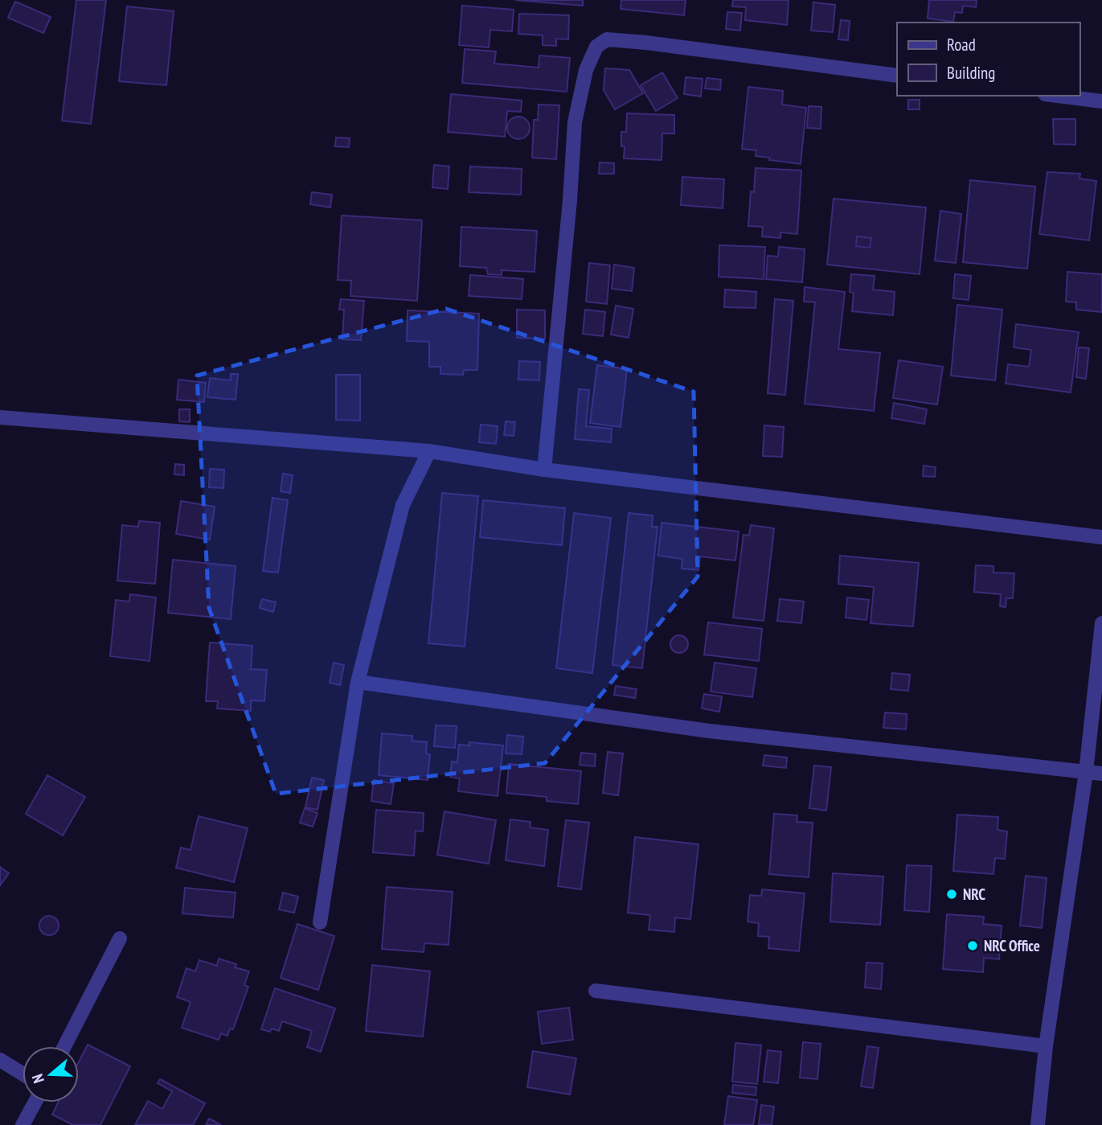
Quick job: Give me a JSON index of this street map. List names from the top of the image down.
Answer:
{
  "places": ["NRC", "NRC Office"],
  "legend": ["Road", "Building"],
  "north": "left"
}
